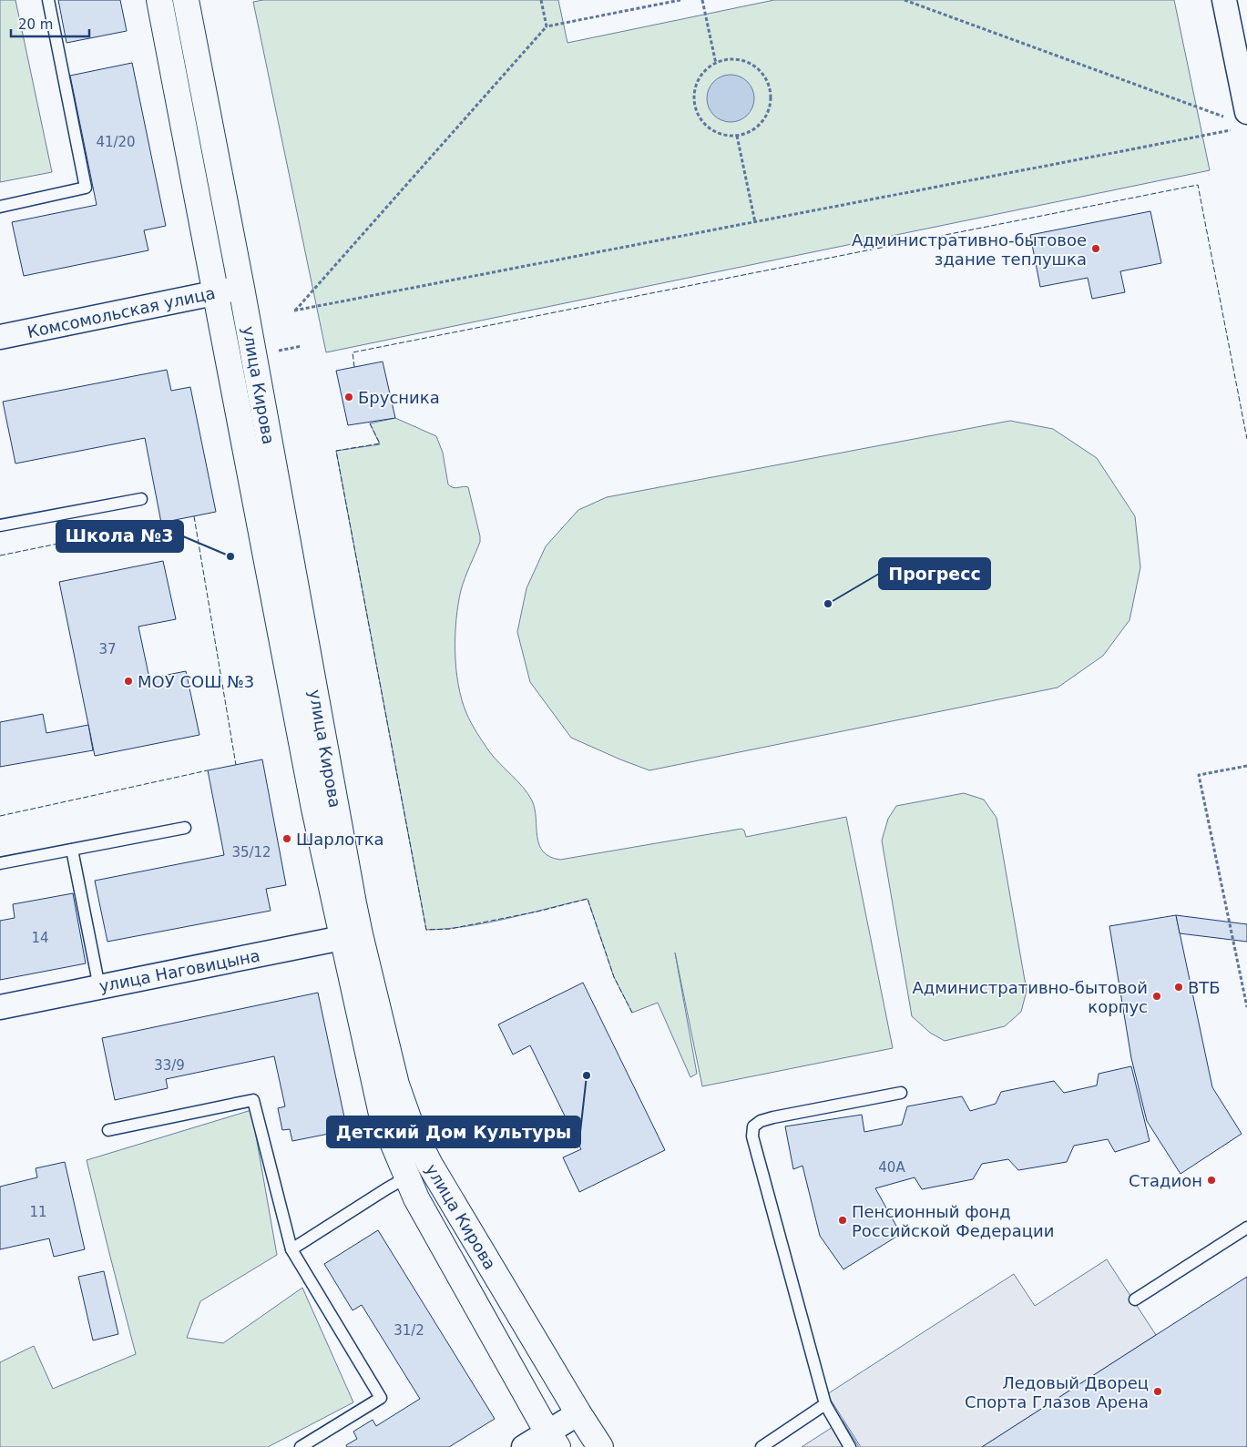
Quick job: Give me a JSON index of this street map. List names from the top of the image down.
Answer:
{
  "streets": {
    "main road": ["улица Кирова"],
    "street": ["Комсомольская улица", "улица Наговицына"]
  },
  "crossings": [
    ["Комсомольская улица", "улица Кирова"],
    ["улица Кирова", "улица Наговицына"]
  ],
  "places": [
    "Административно-бытовое здание теплушка",
    "Брусника",
    "Школа №3",
    "Прогресс",
    "МОУ СОШ №3",
    "Шарлотка",
    "ВТБ",
    "Административно-бытовой корпус",
    "Детский Дом Культуры",
    "Стадион",
    "Пенсионный фонд Российской Федерации",
    "Ледовый Дворец Спорта Глазов Арена"
  ],
  "house_numbers": [
    "41/20",
    "37",
    "35/12",
    "14",
    "33/9",
    "40А",
    "11",
    "31/2"
  ],
  "scale_bar": "20 m"
}
